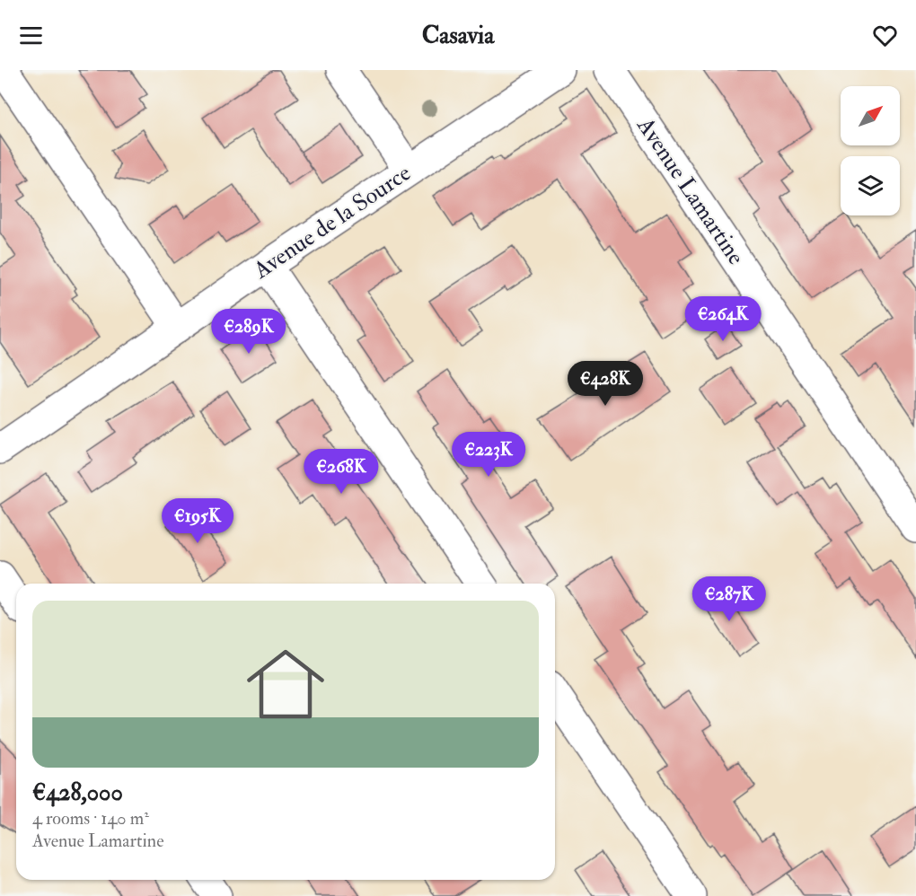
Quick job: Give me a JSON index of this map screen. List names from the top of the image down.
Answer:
{
  "streets": {
    "street": ["Avenue Lamartine", "Avenue de la Source"]
  },
  "north": "top right",
  "page": {
    "header": "Casavia",
    "price": [
      "€264K",
      "€289K",
      "€428K",
      "€223K",
      "€268K",
      "€195K",
      "€287K"
    ],
    "list": [
      {
        "name": "€428,000",
        "note": "4 rooms · 140 m² · Avenue Lamartine"
      }
    ]
  }
}
